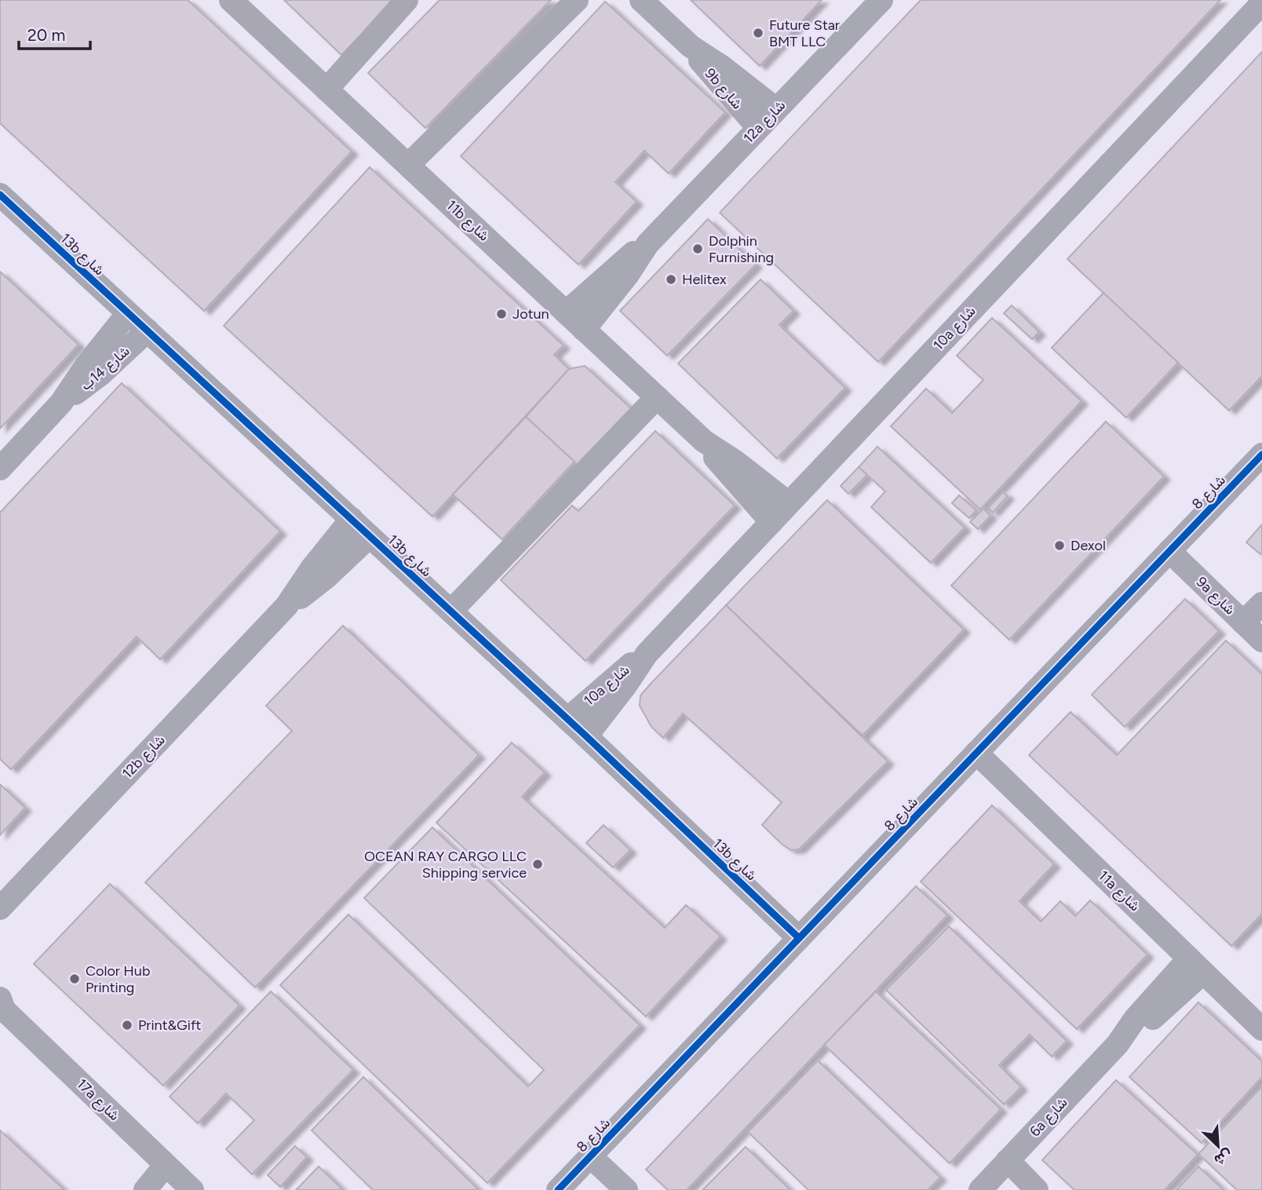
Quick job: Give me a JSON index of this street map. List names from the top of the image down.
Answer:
{
  "streets": {
    "street": [
      "9b شارع",
      "12a شارع",
      "11b شارع",
      "13b شارع",
      "10a شارع",
      "شارع 14ب",
      "شارع 8",
      "9a شارع",
      "12b شارع",
      "11a شارع",
      "17a شارع",
      "6a شارع"
    ]
  },
  "crossings": [
    ["9b شارع", "12a شارع"],
    ["12a شارع", "11b شارع"],
    ["11b شارع", "10a شارع"],
    ["13b شارع", "10a شارع"],
    ["13b شارع", "شارع 14ب"],
    ["13b شارع", "شارع 8"],
    ["13b شارع", "12b شارع"],
    ["شارع 8", "9a شارع"],
    ["شارع 8", "11a شارع"],
    ["11a شارع", "6a شارع"]
  ],
  "places": [
    "Future Star BMT LLC",
    "Dolphin Furnishing",
    "Helitex",
    "Jotun",
    "Dexol",
    "OCEAN RAY CARGO LLC Shipping service",
    "Color Hub Printing",
    "Print&Gift"
  ],
  "scale_bar": "20 m",
  "north": "bottom right"
}
